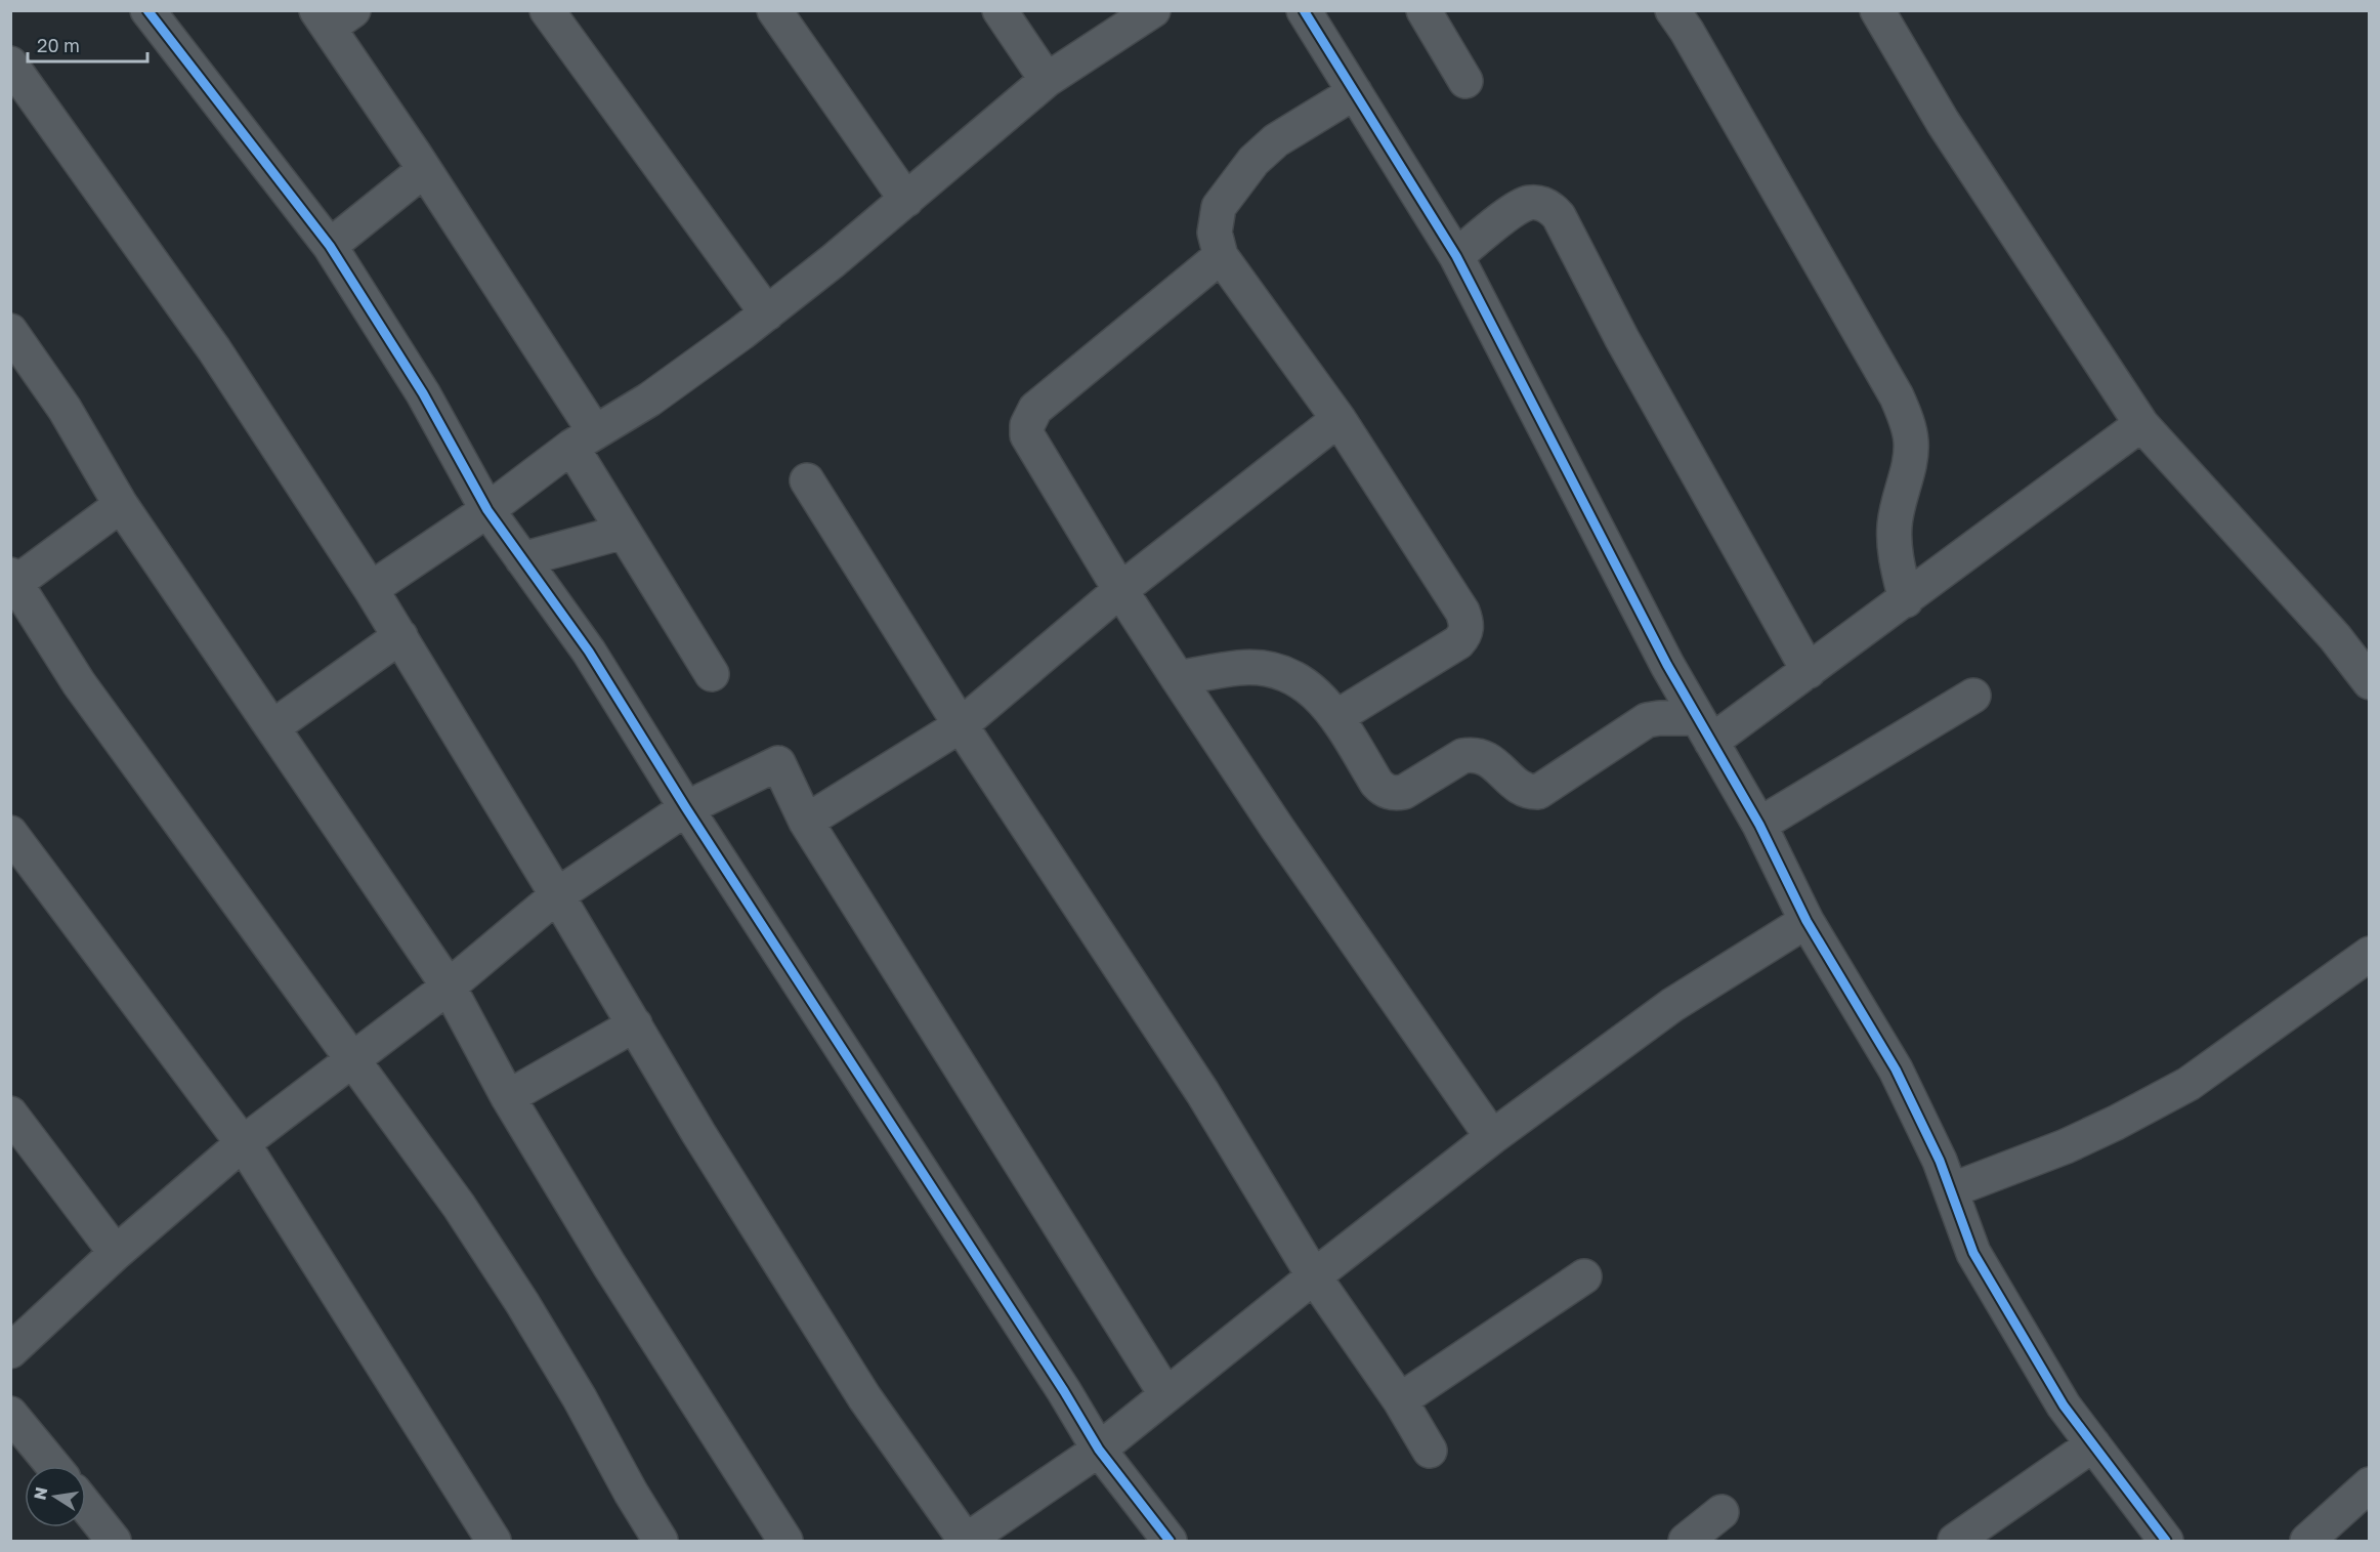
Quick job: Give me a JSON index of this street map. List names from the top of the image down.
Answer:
{
  "scale_bar": "20 m",
  "north": "left"
}
